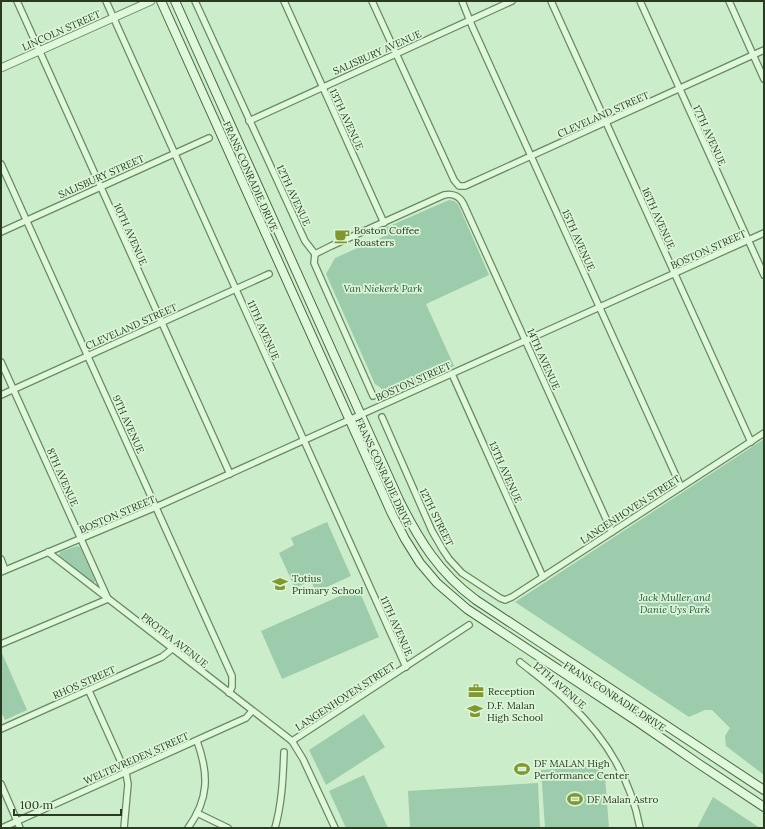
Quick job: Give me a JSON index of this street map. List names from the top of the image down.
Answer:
{
  "streets": {
    "main road": ["FRANS CONRADIE DRIVE"],
    "street": [
      "LINCOLN STREET",
      "SALISBURY AVENUE",
      "CLEVELAND STREET",
      "13TH AVENUE",
      "17TH AVENUE",
      "SALISBURY STREET",
      "12TH AVENUE",
      "16TH AVENUE",
      "10TH AVENUE",
      "15TH AVENUE",
      "BOSTON STREET",
      "11TH AVENUE",
      "14TH AVENUE",
      "9TH AVENUE",
      "8TH AVENUE",
      "LANGENHOVEN STREET",
      "12TH STREET",
      "PROTEA AVENUE",
      "RHOS STREET",
      "WELTEVREDEN STREET"
    ]
  },
  "crossings": [
    ["LINCOLN STREET", "10TH AVENUE"],
    ["LINCOLN STREET", "11TH AVENUE"],
    ["SALISBURY AVENUE", "CLEVELAND STREET"],
    ["SALISBURY AVENUE", "13TH AVENUE"],
    ["SALISBURY AVENUE", "12TH AVENUE"],
    ["SALISBURY AVENUE", "15TH AVENUE"],
    ["CLEVELAND STREET", "17TH AVENUE"],
    ["CLEVELAND STREET", "16TH AVENUE"],
    ["CLEVELAND STREET", "10TH AVENUE"],
    ["CLEVELAND STREET", "15TH AVENUE"],
    ["CLEVELAND STREET", "11TH AVENUE"],
    ["CLEVELAND STREET", "9TH AVENUE"],
    ["CLEVELAND STREET", "8TH AVENUE"],
    ["13TH AVENUE", "BOSTON STREET"],
    ["13TH AVENUE", "14TH AVENUE"],
    ["13TH AVENUE", "LANGENHOVEN STREET"],
    ["17TH AVENUE", "BOSTON STREET"],
    ["SALISBURY STREET", "10TH AVENUE"],
    ["SALISBURY STREET", "11TH AVENUE"],
    ["SALISBURY STREET", "9TH AVENUE"],
    ["FRANS CONRADIE DRIVE", "BOSTON STREET"],
    ["16TH AVENUE", "BOSTON STREET"],
    ["16TH AVENUE", "LANGENHOVEN STREET"],
    ["10TH AVENUE", "BOSTON STREET"],
    ["15TH AVENUE", "BOSTON STREET"],
    ["15TH AVENUE", "LANGENHOVEN STREET"],
    ["BOSTON STREET", "11TH AVENUE"],
    ["BOSTON STREET", "14TH AVENUE"],
    ["BOSTON STREET", "9TH AVENUE"],
    ["BOSTON STREET", "8TH AVENUE"],
    ["BOSTON STREET", "PROTEA AVENUE"],
    ["11TH AVENUE", "LANGENHOVEN STREET"],
    ["14TH AVENUE", "LANGENHOVEN STREET"],
    ["9TH AVENUE", "PROTEA AVENUE"],
    ["8TH AVENUE", "PROTEA AVENUE"],
    ["LANGENHOVEN STREET", "12TH STREET"],
    ["LANGENHOVEN STREET", "PROTEA AVENUE"],
    ["PROTEA AVENUE", "RHOS STREET"],
    ["PROTEA AVENUE", "WELTEVREDEN STREET"]
  ],
  "parks": ["Van Niekerk Park", "Jack Muller and Danie Uys Park"],
  "places": {
    "cafe": ["Boston Coffee Roasters"],
    "school or university": ["Totius Primary School", "D.F. Malan High School"],
    "office": ["Reception"],
    "sports": ["DF MALAN High Performance Center", "DF Malan Astro"]
  },
  "scale_bar": "100 m"
}
